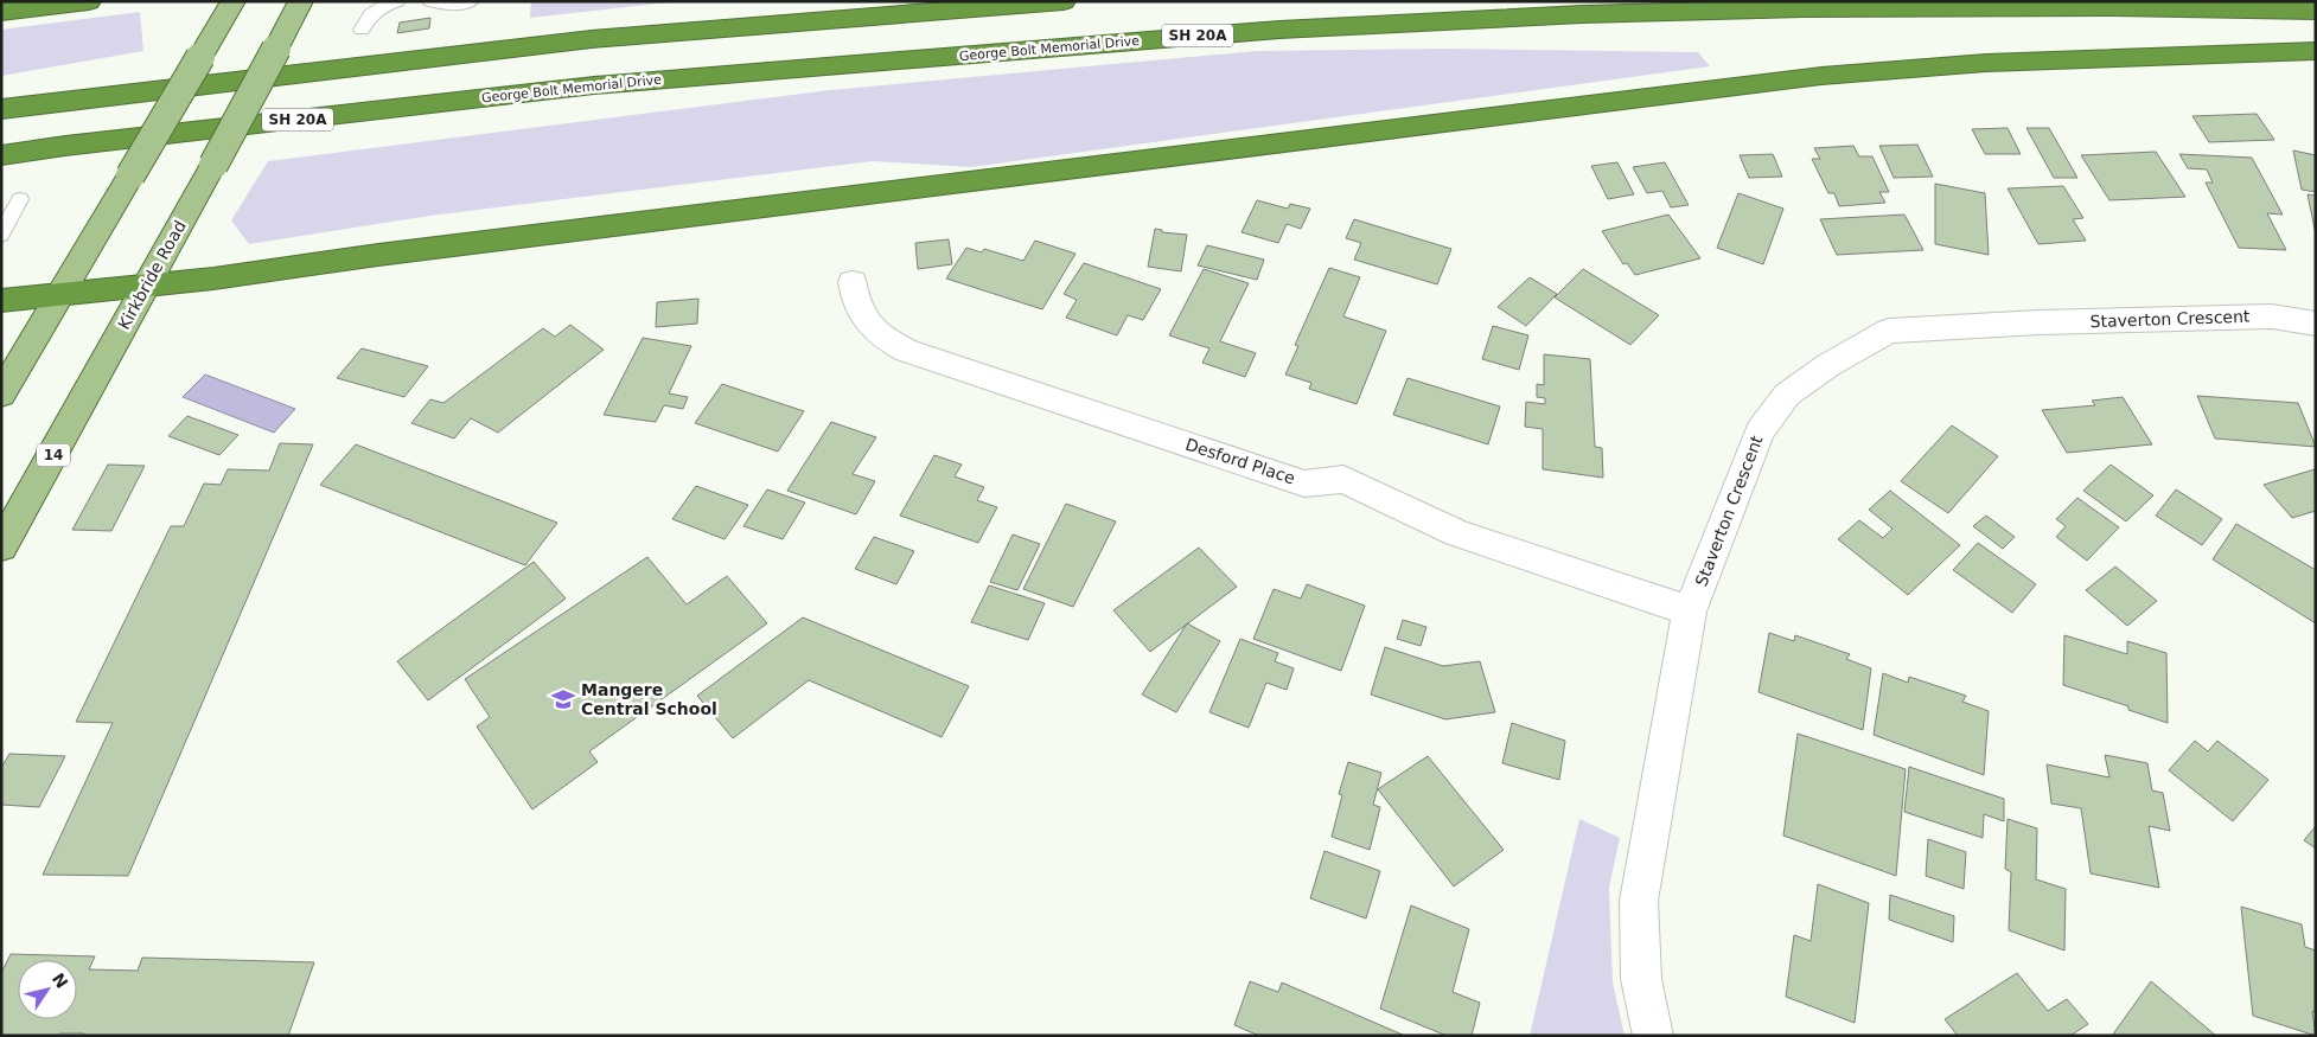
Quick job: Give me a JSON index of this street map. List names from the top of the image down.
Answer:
{
  "streets": {
    "highway": ["SH 20A", "George Bolt Memorial Drive"],
    "main road": ["Kirkbride Road", "14"],
    "street": ["Staverton Crescent", "Desford Place"]
  },
  "crossings": [
    ["Staverton Crescent", "Desford Place"]
  ],
  "places": {
    "school or university": ["Mangere Central School"]
  },
  "north": "top right"
}
